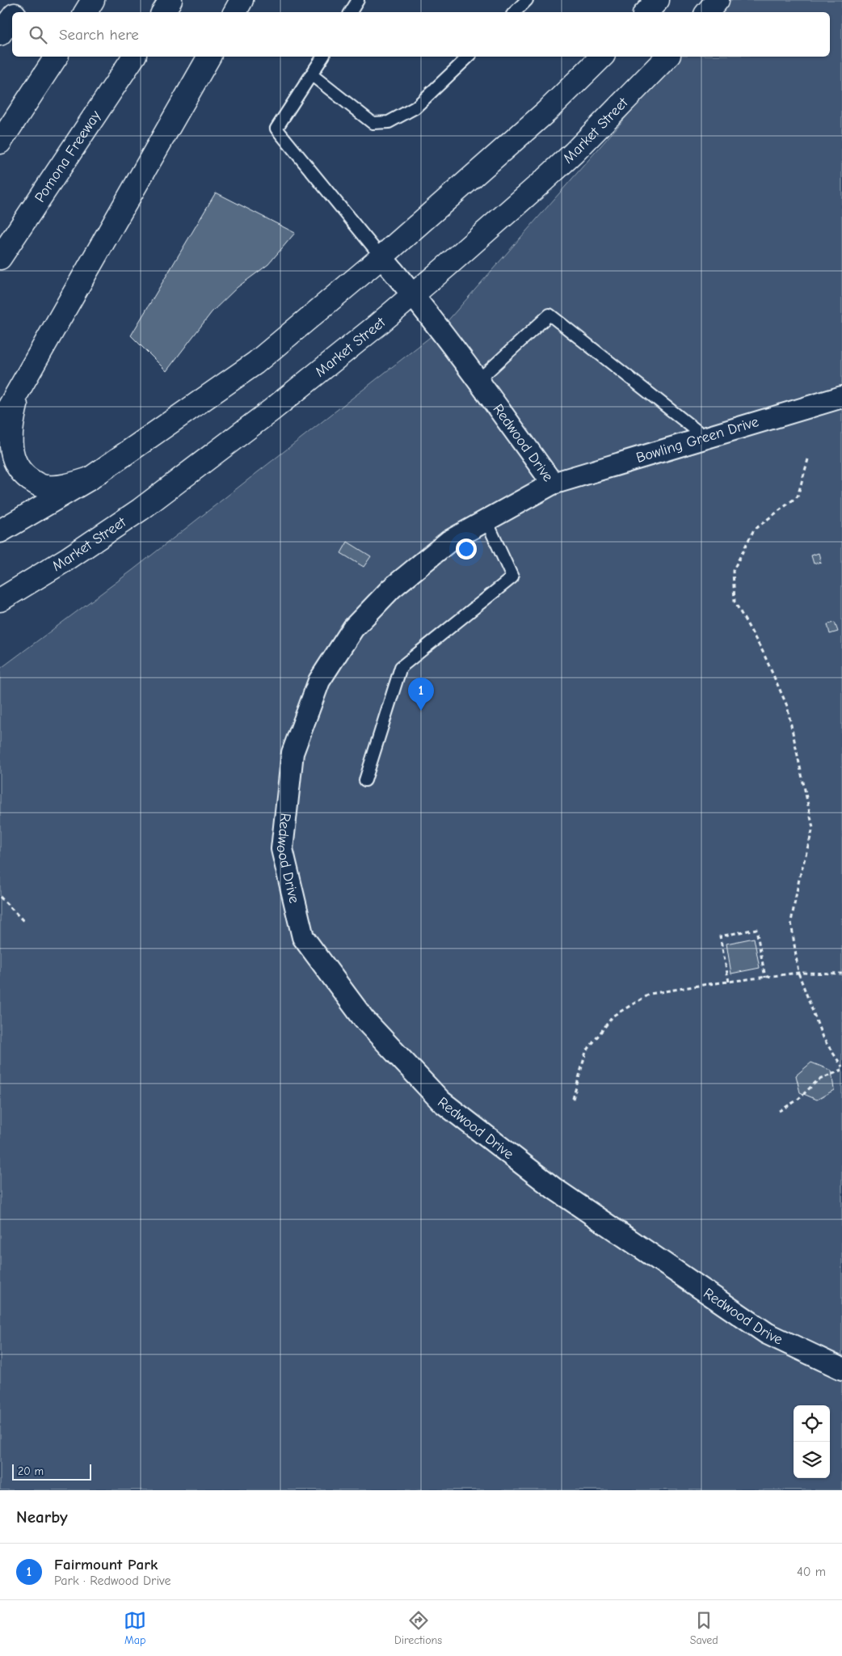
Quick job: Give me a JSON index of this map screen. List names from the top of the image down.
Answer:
{
  "streets": {
    "main road": ["Market Street", "Pomona Freeway"],
    "street": ["Bowling Green Drive", "Redwood Drive"]
  },
  "crossings": [
    ["Market Street", "Redwood Drive"],
    ["Bowling Green Drive", "Redwood Drive"]
  ],
  "scale_bar": "20 m",
  "page": {
    "search": "Search here",
    "pins": "1",
    "scale": "20 m",
    "heading": "Nearby",
    "list": [
      {
        "mark": "1",
        "name": "Fairmount Park",
        "note": "Park · Redwood Drive",
        "value": "40 m"
      }
    ],
    "nav": ["Map", "Directions", "Saved"]
  }
}
